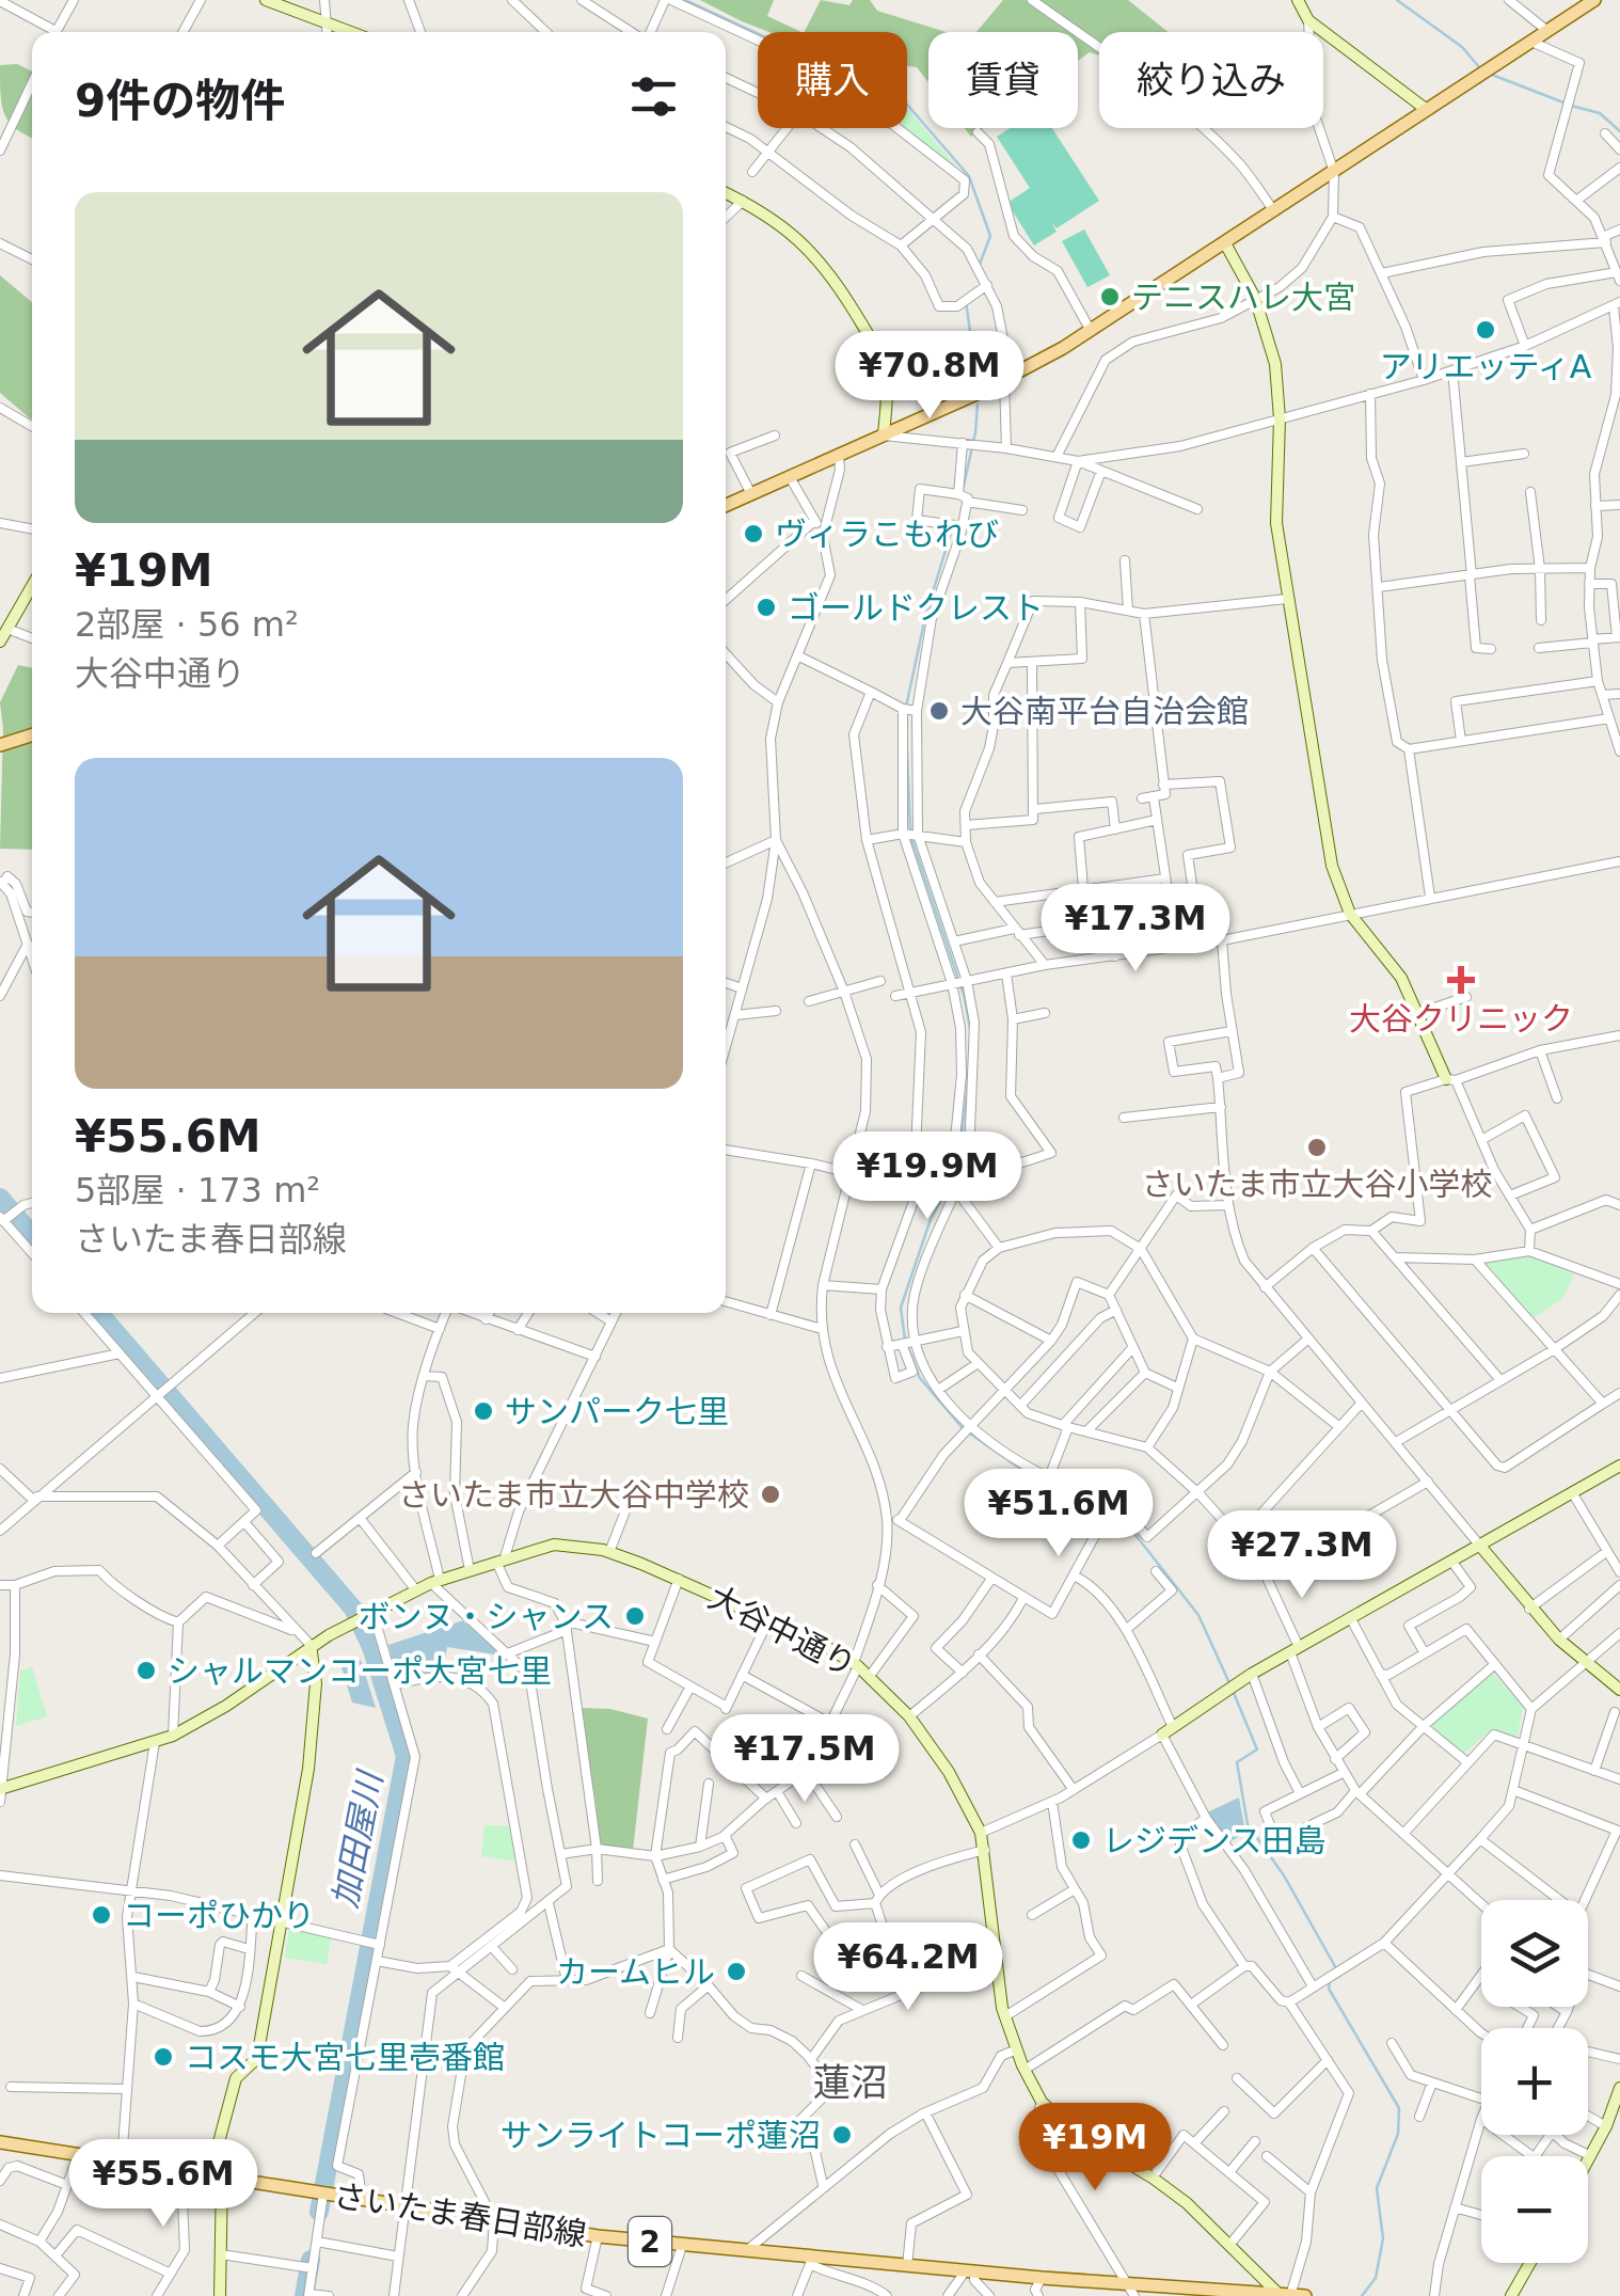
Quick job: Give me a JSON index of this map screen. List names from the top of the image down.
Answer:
{
  "streets": {
    "main road": ["さいたま春日部線", "2"],
    "street": ["大谷中通り"]
  },
  "crossings": [
    ["大谷中通り", "さいたま春日部線"]
  ],
  "districts": ["蓮沼"],
  "water": ["加田屋川"],
  "places": {
    "other": [
      "テニスハレ大宮",
      "アリエッティA",
      "ヴィラこもれび",
      "ゴールドクレスト",
      "大谷南平台自治会館",
      "さいたま市立大谷小学校",
      "サンパーク七里",
      "さいたま市立大谷中学校",
      "ボンヌ・シャンス",
      "シャルマンコーポ大宮七里",
      "レジデンス田島",
      "コーポひかり",
      "カームヒル",
      "コスモ大宮七里壱番館",
      "サンライトコーポ蓮沼"
    ],
    "health": ["大谷クリニック"]
  },
  "page": {
    "chip": ["購入", "賃貸", "絞り込み"],
    "heading": "9件の物件",
    "list": [
      {
        "name": "¥19M",
        "note": "2部屋 · 56 m² · 大谷中通り"
      },
      {
        "name": "¥55.6M",
        "note": "5部屋 · 173 m² · さいたま春日部線"
      }
    ],
    "price": [
      "¥70.8M",
      "¥17.3M",
      "¥19.9M",
      "¥51.6M",
      "¥27.3M",
      "¥17.5M",
      "¥64.2M",
      "¥19M",
      "¥55.6M"
    ],
    "map_buttons": ["+", "−"]
  }
}
